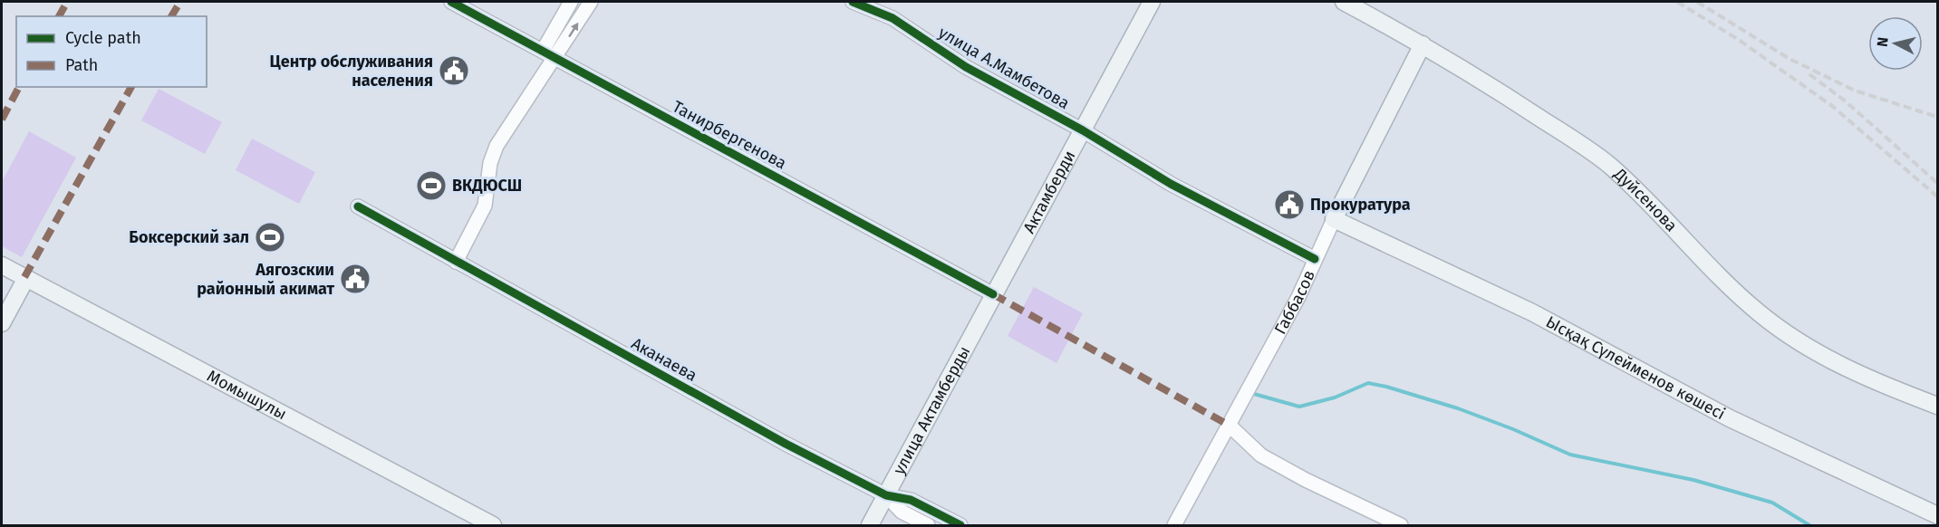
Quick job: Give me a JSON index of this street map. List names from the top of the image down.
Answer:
{
  "streets": {
    "main road": [
      "Актамберди",
      "Дуйсенова",
      "Габбасов",
      "Ысқақ Сүлейменов көшесі",
      "Момышулы",
      "улица Актамберды"
    ],
    "street": ["улица А.Мамбетова", "Танирбергенова", "Аканаева"]
  },
  "crossings": [
    ["улица А.Мамбетова", "Актамберди"],
    ["улица А.Мамбетова", "Габбасов"],
    ["Танирбергенова", "Актамберди"],
    ["Танирбергенова", "улица Актамберды"],
    ["Актамберди", "улица Актамберды"],
    ["Дуйсенова", "Габбасов"],
    ["Габбасов", "Ысқақ Сүлейменов көшесі"],
    ["Аканаева", "улица Актамберды"]
  ],
  "places": {
    "public building": ["Центр обслуживания населения", "Прокуратура", "Аягозскии районный акимат"],
    "sports": ["ВКДЮСШ", "Боксерский зал"]
  },
  "legend": ["Cycle path", "Path"],
  "north": "left"
}
